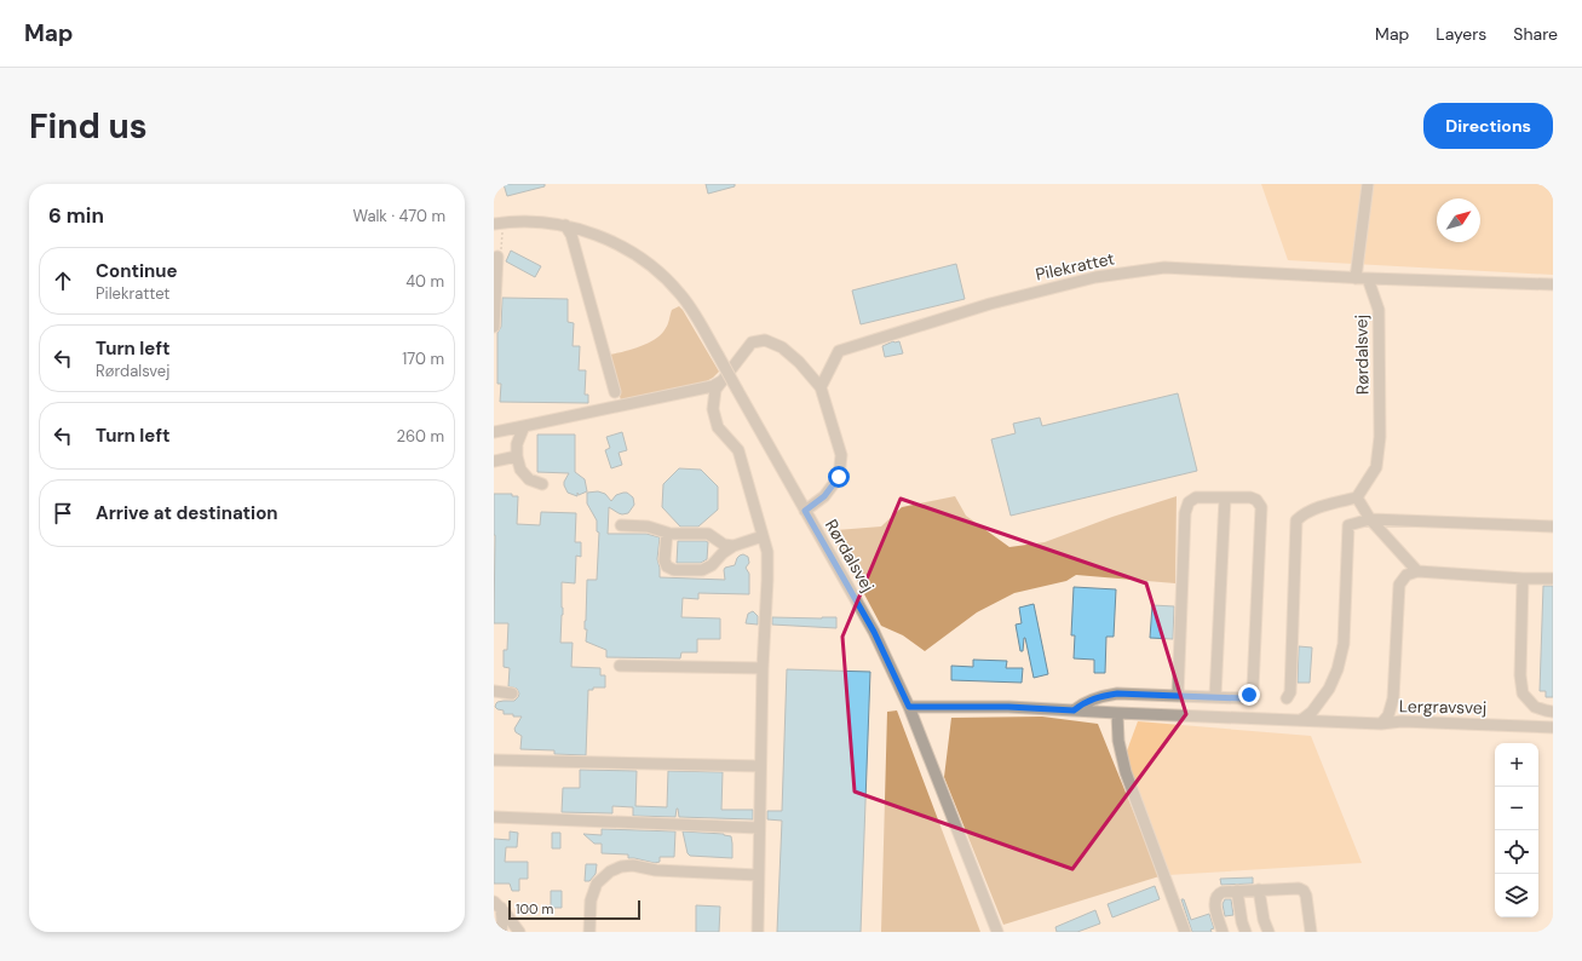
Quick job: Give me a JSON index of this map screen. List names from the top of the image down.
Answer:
{
  "streets": {
    "street": ["Pilekrattet", "Rørdalsvej", "Lergravsvej"]
  },
  "crossings": [
    ["Pilekrattet", "Rørdalsvej"]
  ],
  "scale_bar": "100 m",
  "north": "top right",
  "page": {
    "header": "Map",
    "nav": ["Map", "Layers", "Share"],
    "buttons": "Directions",
    "title": "Find us",
    "heading": ["6 min", "Walk · 470 m"],
    "list": [
      ["Continue", "Pilekrattet", "40 m"],
      ["Turn left", "Rørdalsvej", "170 m"],
      ["Turn left", "260 m"],
      "Arrive at destination"
    ],
    "map_buttons": ["+", "−"],
    "scale": "100 m"
  }
}
